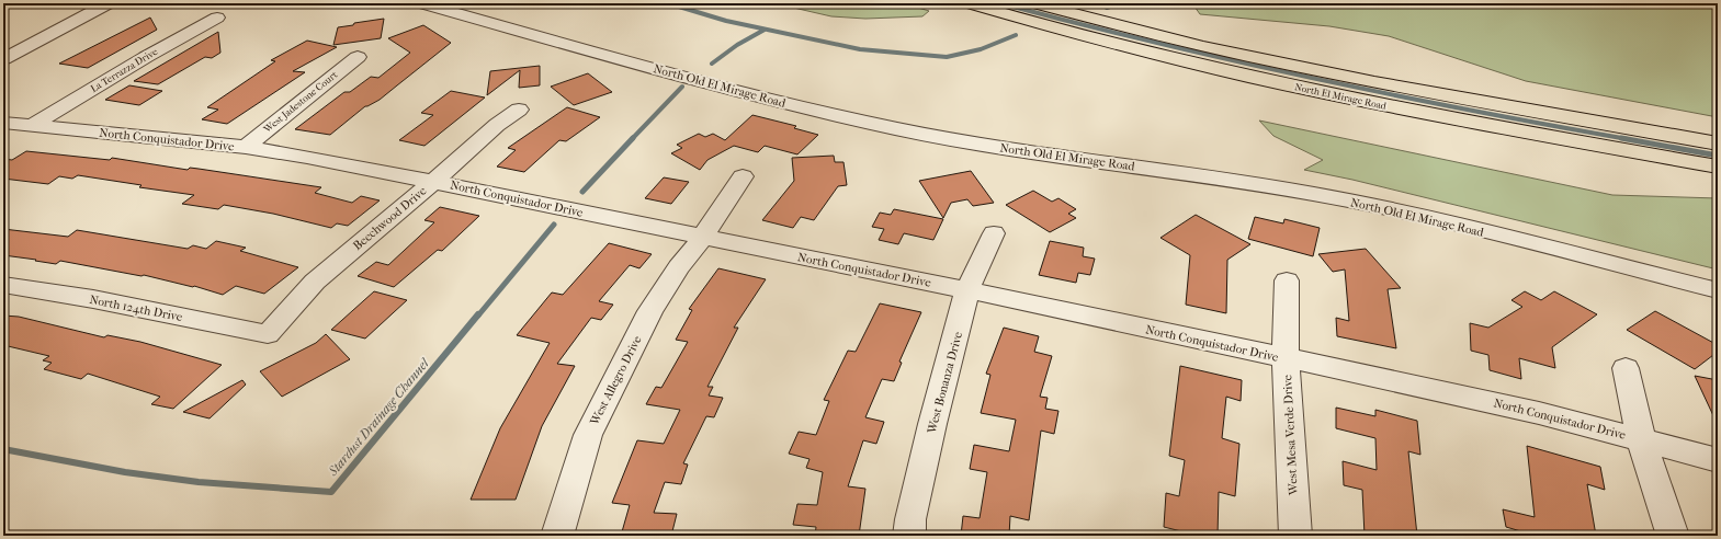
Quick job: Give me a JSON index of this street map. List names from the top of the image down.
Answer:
{
  "streets": {
    "main road": ["North El Mirage Road"],
    "street": [
      "La Terrazza Drive",
      "North Old El Mirage Road",
      "West Jadestone Court",
      "North Conquistador Drive",
      "Beechwood Drive",
      "North 124th Drive",
      "West Allegro Drive",
      "West Bonanza Drive",
      "West Mesa Verde Drive"
    ]
  },
  "crossings": [
    ["La Terrazza Drive", "North Conquistador Drive"],
    ["West Jadestone Court", "North Conquistador Drive"],
    ["North Conquistador Drive", "Beechwood Drive"],
    ["North Conquistador Drive", "West Allegro Drive"],
    ["North Conquistador Drive", "West Bonanza Drive"],
    ["North Conquistador Drive", "West Mesa Verde Drive"],
    ["Beechwood Drive", "North 124th Drive"]
  ],
  "water": ["Stardust Drainage Channel"]
}
